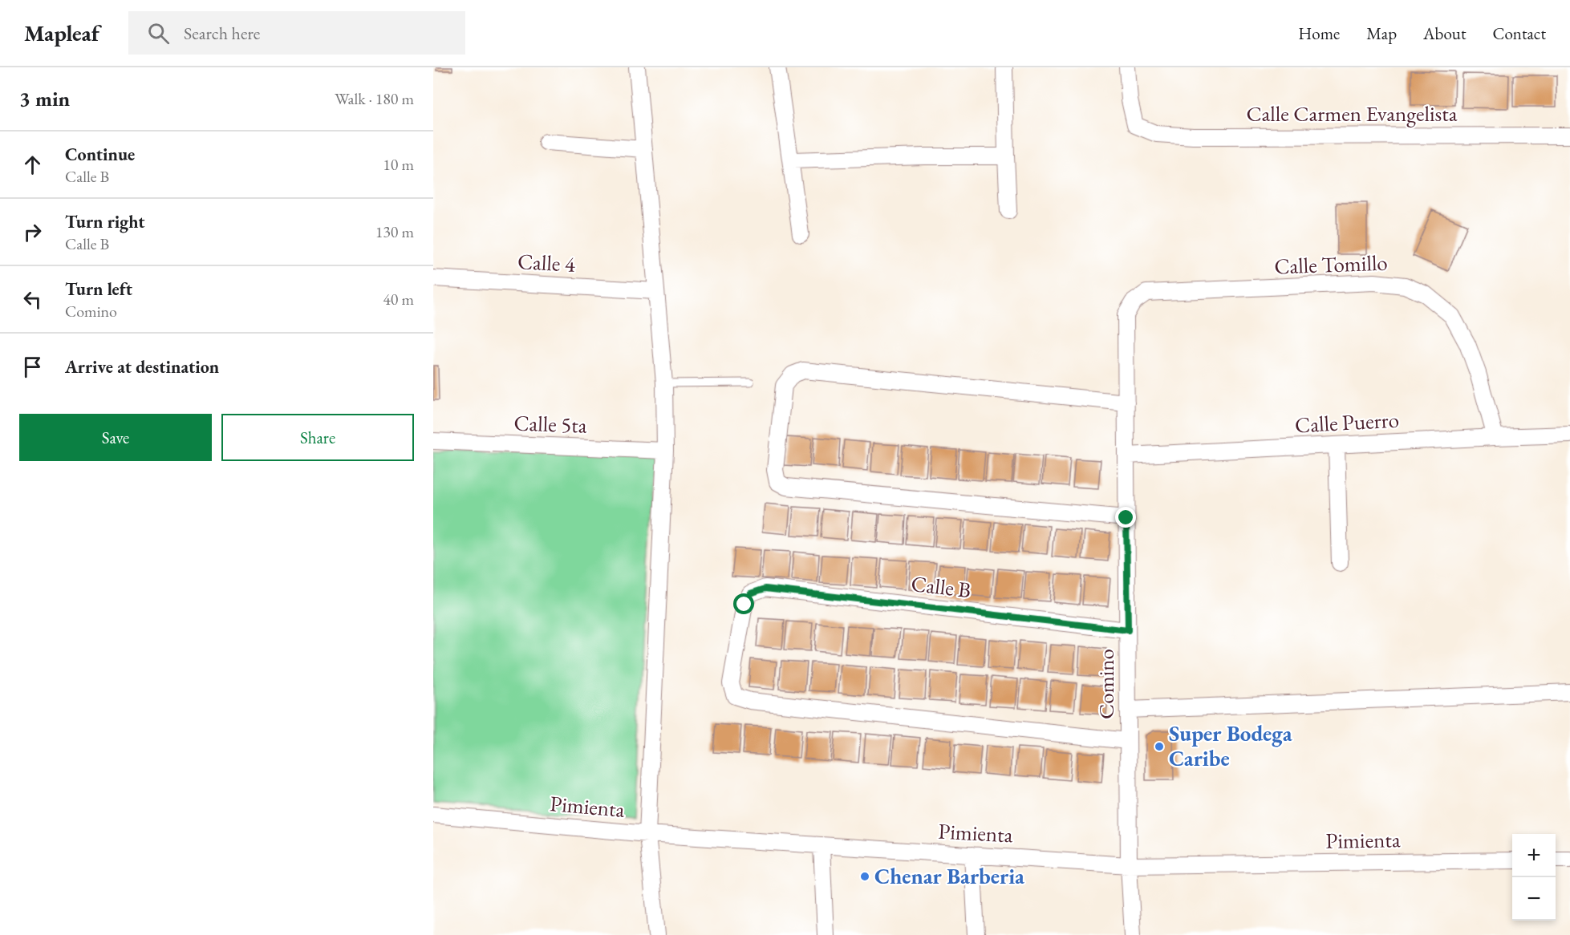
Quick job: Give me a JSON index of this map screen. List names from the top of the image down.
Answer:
{
  "streets": {
    "street": [
      "Calle Carmen Evangelista",
      "Calle 4",
      "Calle Tomillo",
      "Calle Puerro",
      "Calle 5ta",
      "Calle B",
      "Comino",
      "Pimienta"
    ]
  },
  "crossings": [
    ["Calle Tomillo", "Calle Puerro"],
    ["Calle Tomillo", "Comino"],
    ["Calle Puerro", "Comino"],
    ["Calle B", "Comino"],
    ["Comino", "Pimienta"]
  ],
  "places": ["Super Bodega Caribe", "Chenar Barberia"],
  "page": {
    "header": "Mapleaf",
    "search": "Search here",
    "nav": [
      "Home",
      "Map",
      "About",
      "Contact"
    ],
    "heading": ["3 min", "Walk · 180 m"],
    "list": [
      ["Continue", "Calle B", "10 m"],
      ["Turn right", "Calle B", "130 m"],
      ["Turn left", "Comino", "40 m"],
      "Arrive at destination"
    ],
    "buttons": ["Save", "Share"],
    "map_buttons": ["+", "−"]
  }
}
